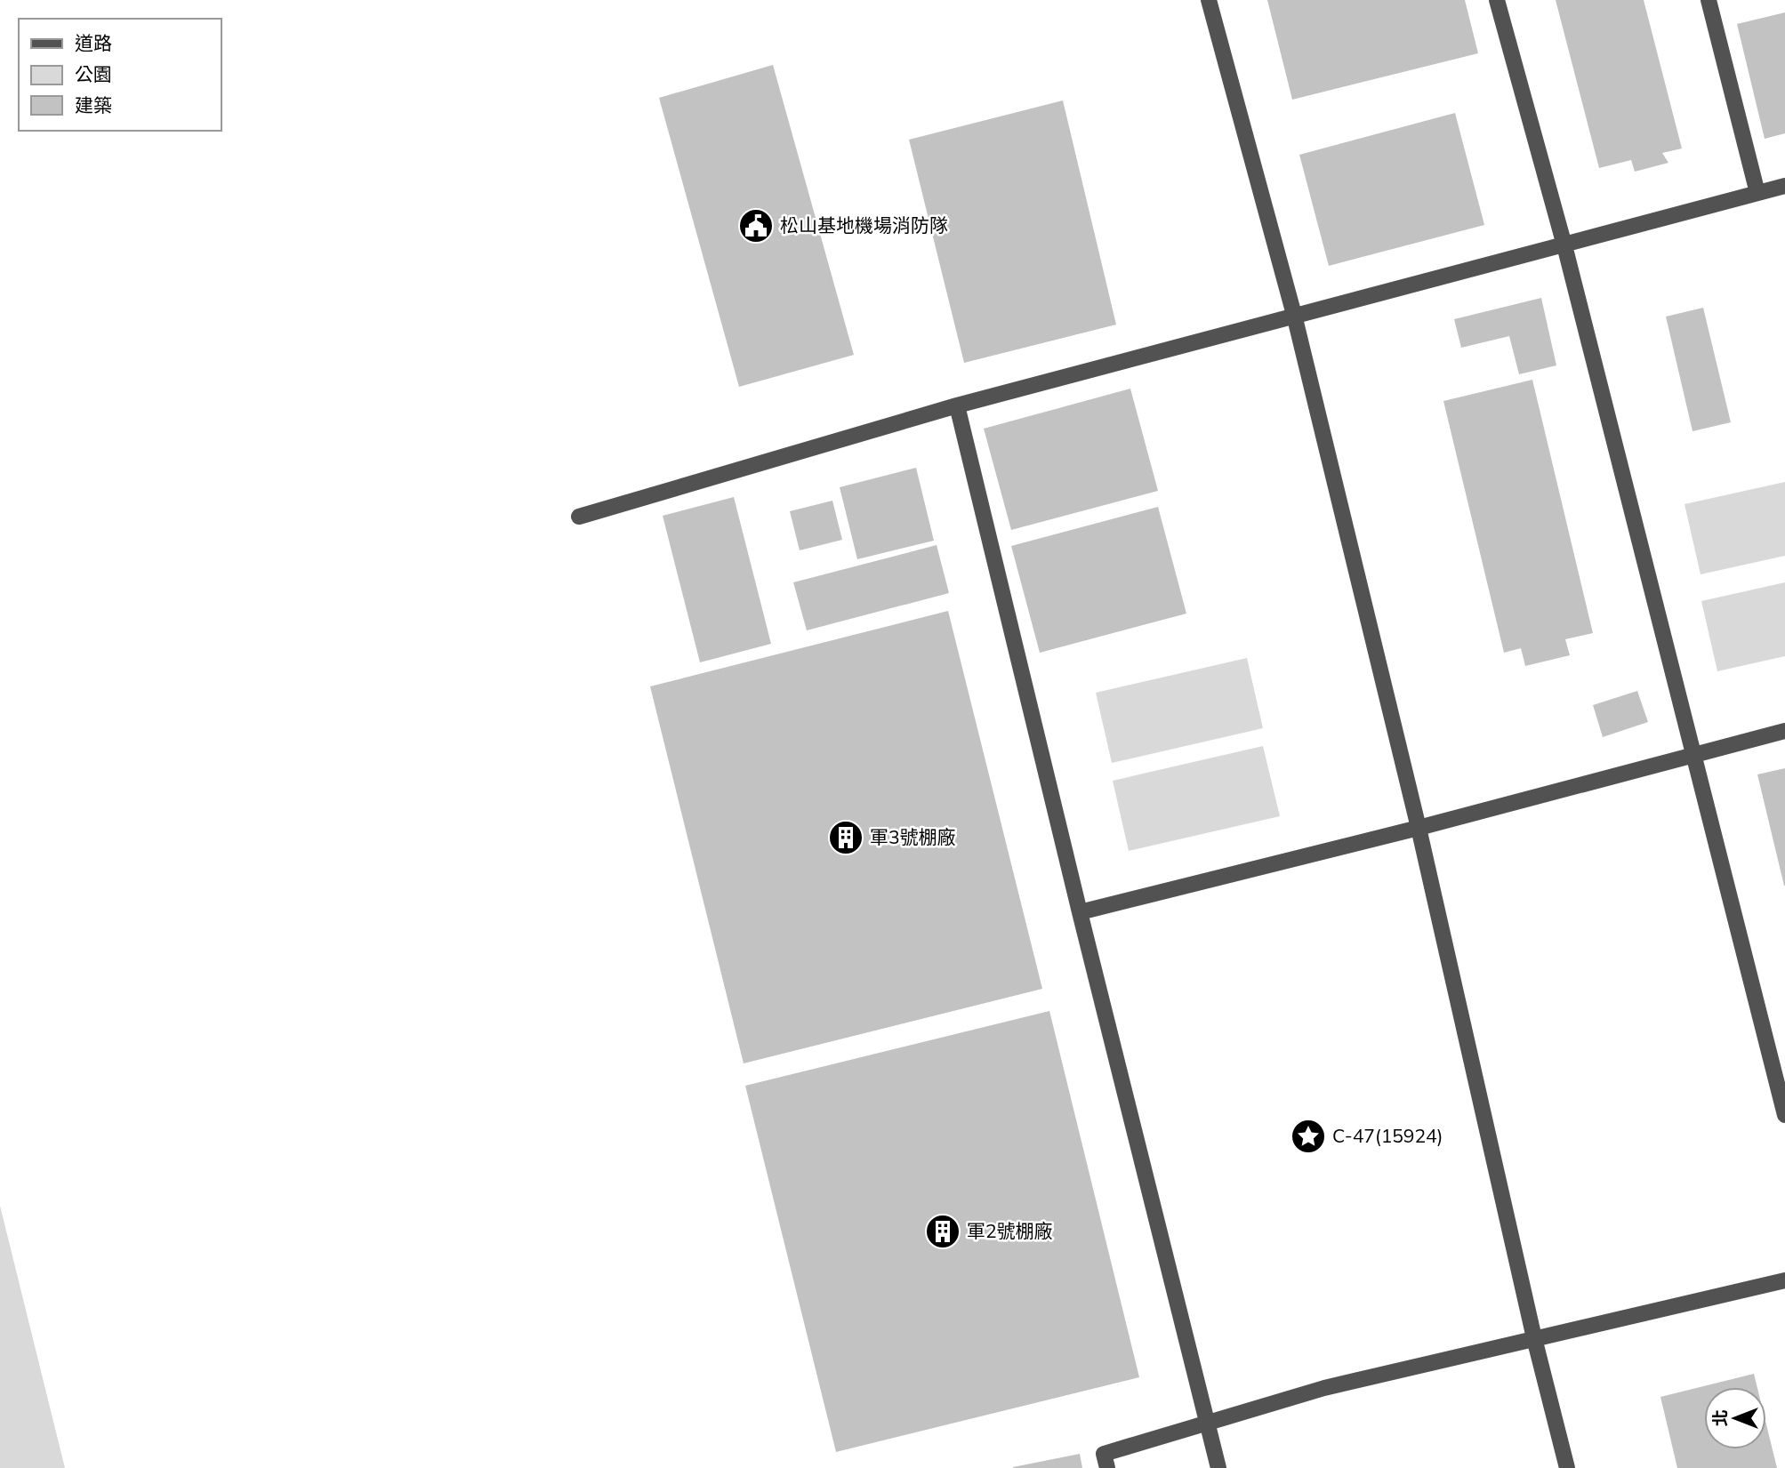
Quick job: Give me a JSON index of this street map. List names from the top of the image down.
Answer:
{
  "places": {
    "public building": ["松山基地機場消防隊"],
    "building": ["軍3號棚廠", "軍2號棚廠"],
    "place": ["C-47(15924)"]
  },
  "legend": ["道路", "公園", "建築"],
  "north": "left"
}
